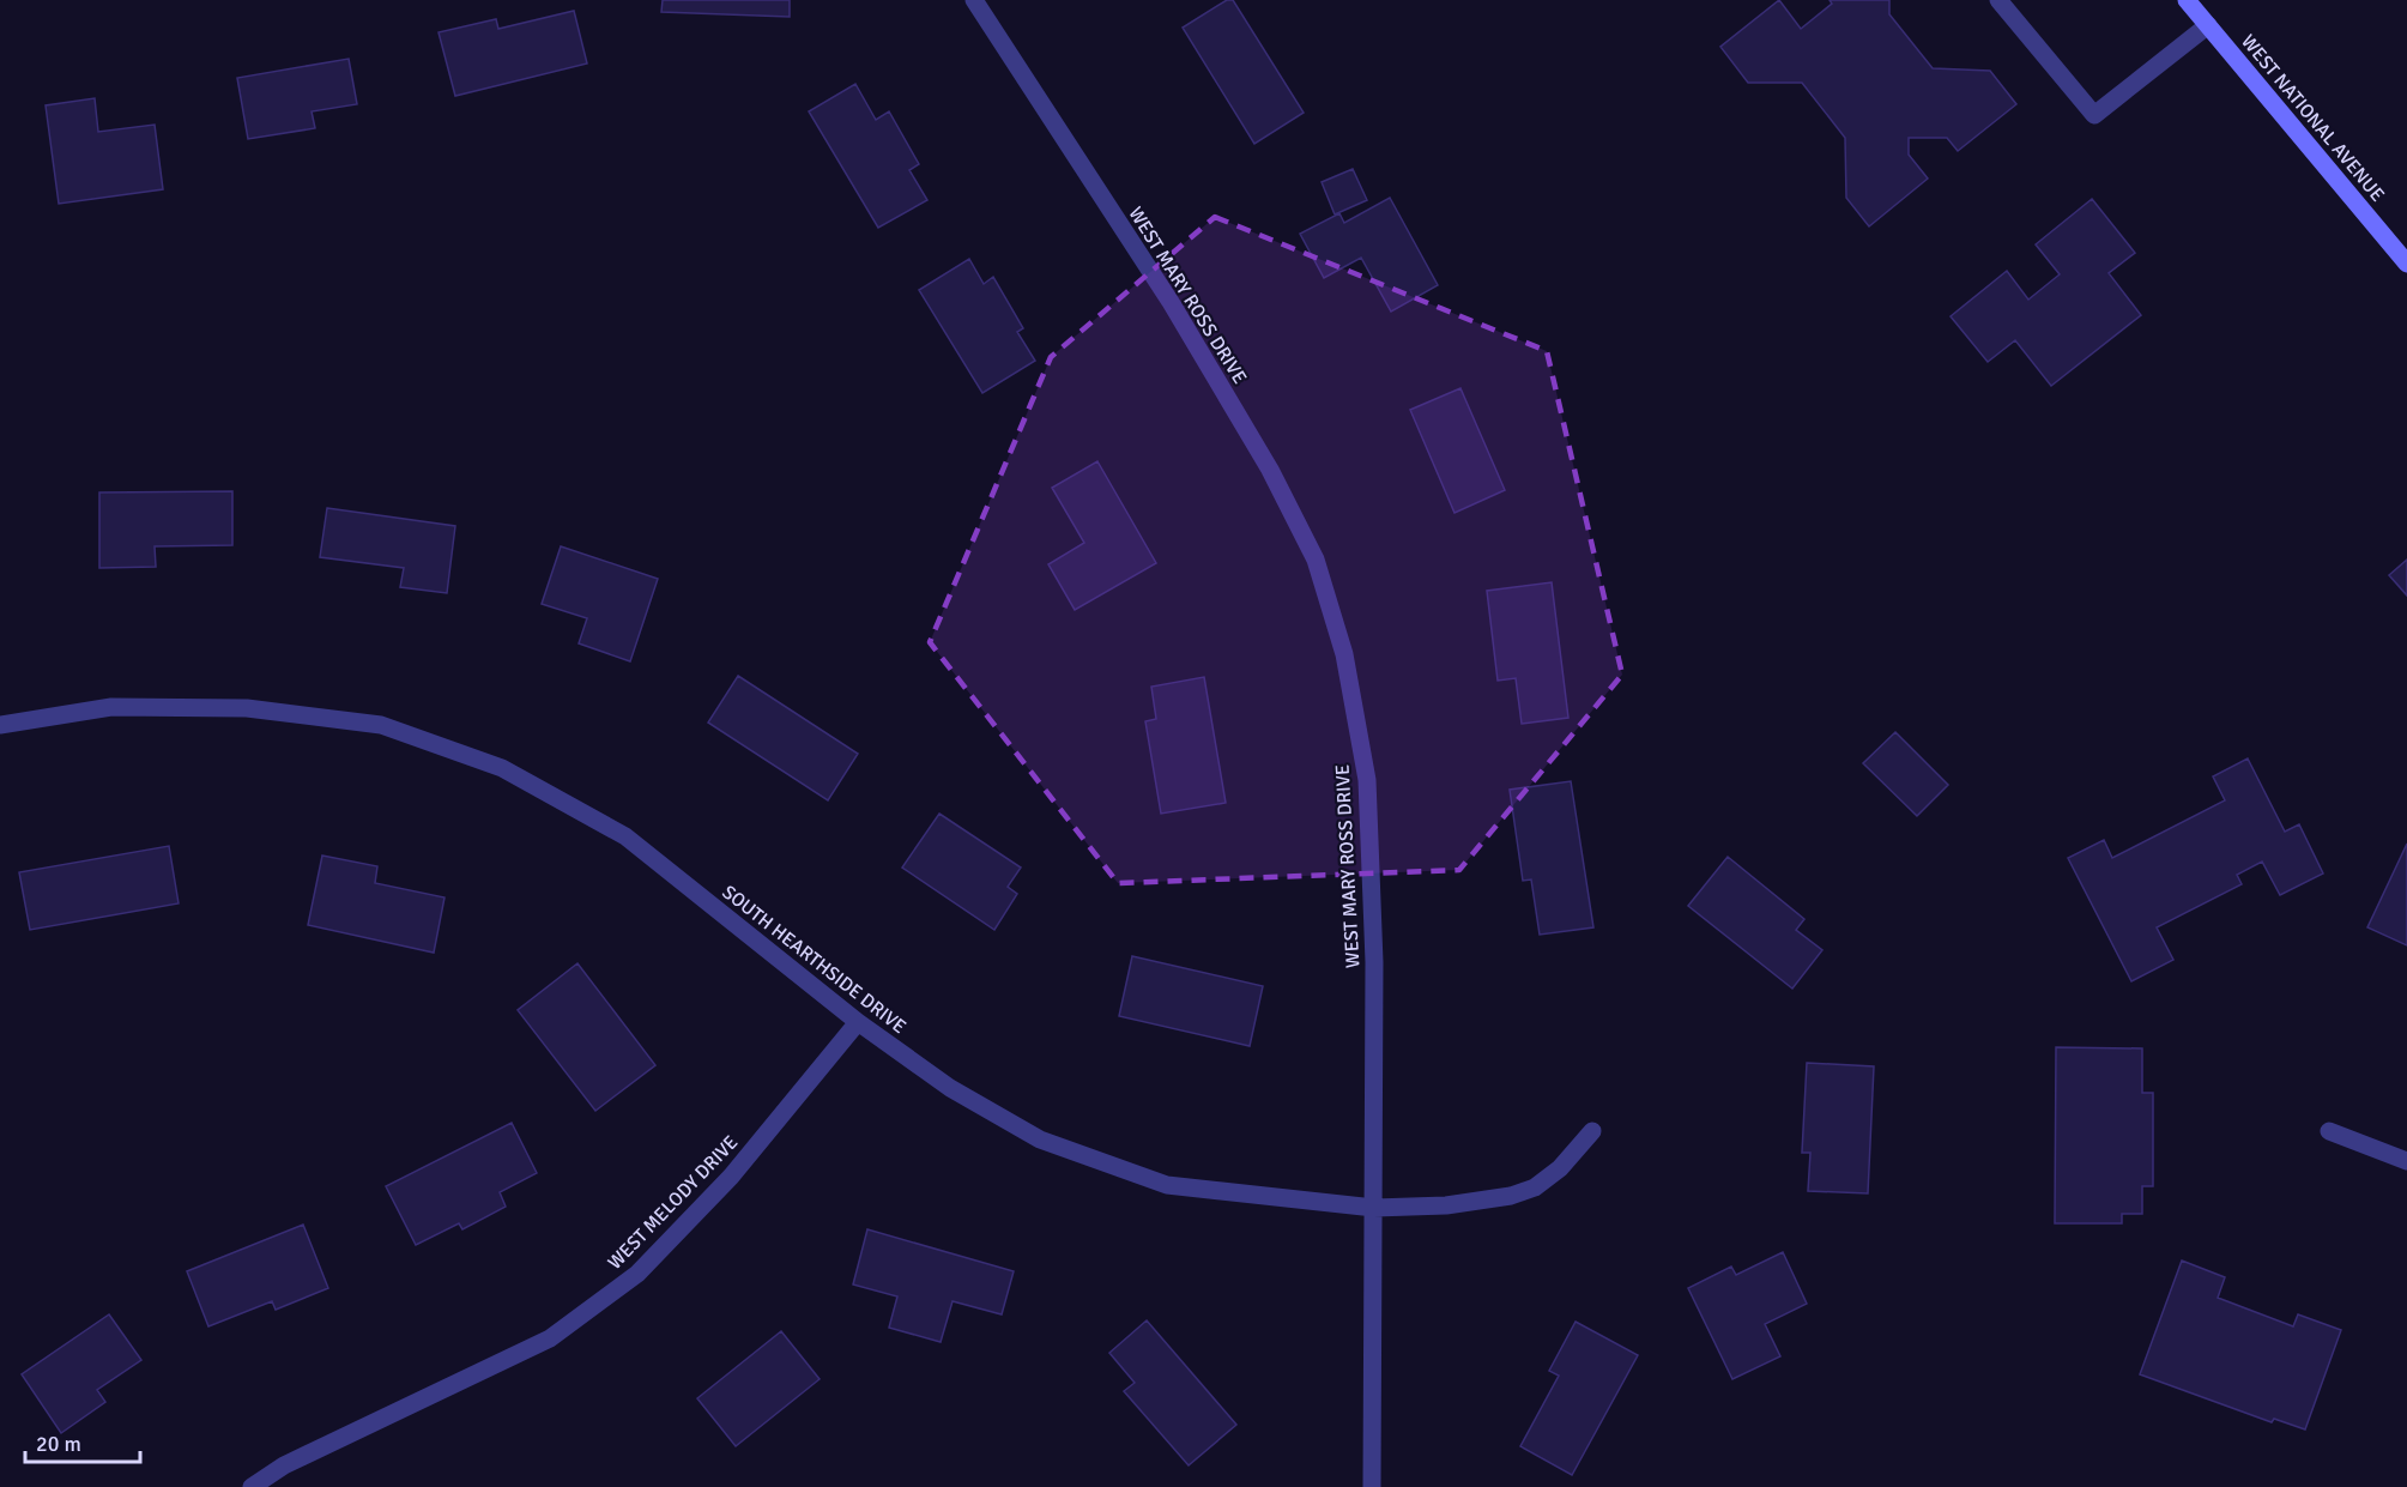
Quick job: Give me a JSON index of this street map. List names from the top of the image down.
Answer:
{
  "streets": {
    "main road": ["WEST NATIONAL AVENUE"],
    "street": ["WEST MARY ROSS DRIVE", "SOUTH HEARTHSIDE DRIVE", "WEST MELODY DRIVE"]
  },
  "crossings": [
    ["WEST MARY ROSS DRIVE", "SOUTH HEARTHSIDE DRIVE"],
    ["SOUTH HEARTHSIDE DRIVE", "WEST MELODY DRIVE"]
  ],
  "scale_bar": "20 m"
}
